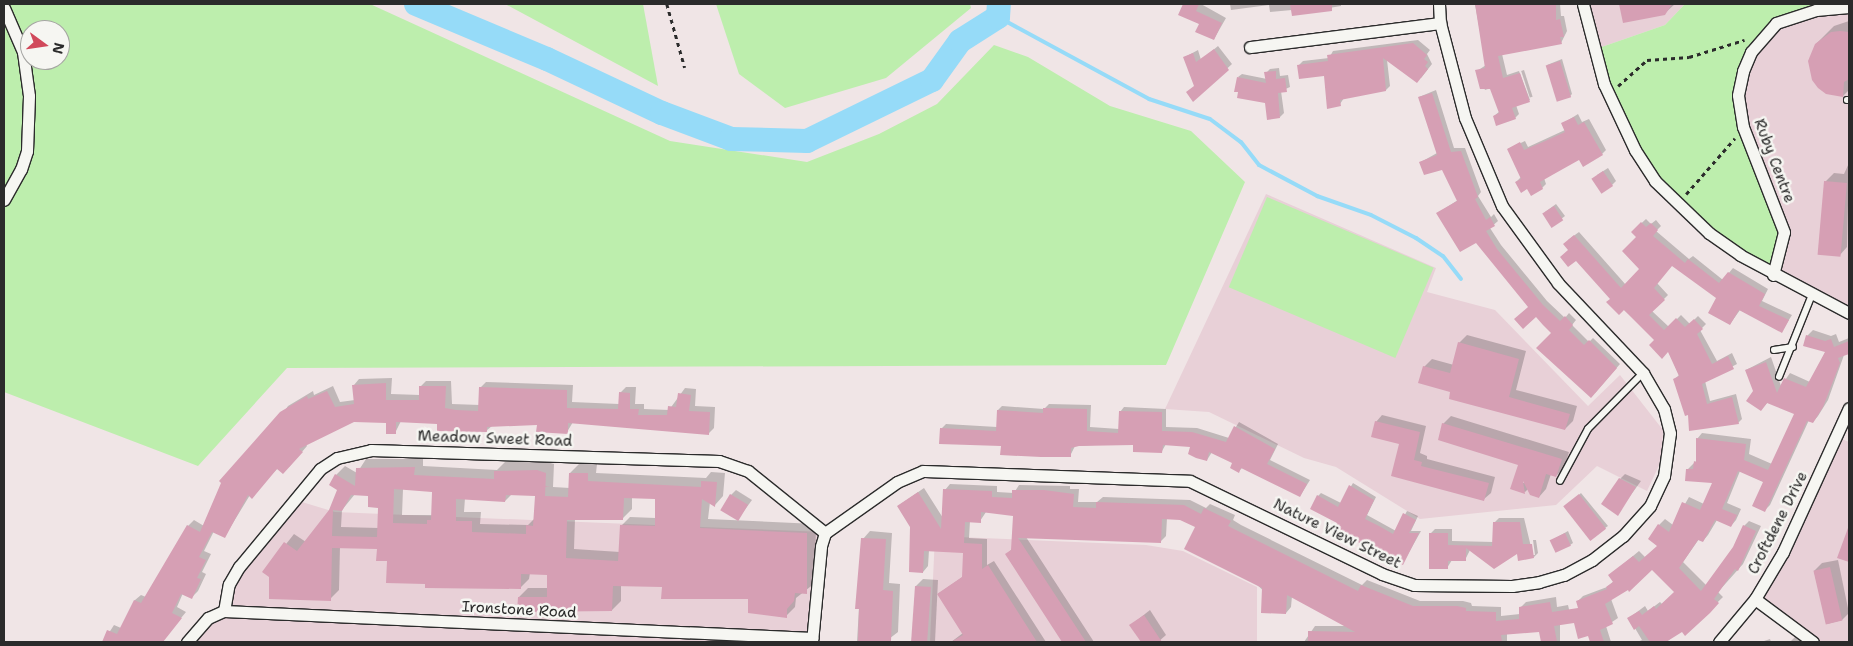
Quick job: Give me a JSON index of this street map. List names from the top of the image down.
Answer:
{
  "streets": {
    "street": [
      "Ruby Centre",
      "Meadow Sweet Road",
      "Croftdene Drive",
      "Nature View Street",
      "Ironstone Road"
    ]
  },
  "crossings": [
    ["Meadow Sweet Road", "Nature View Street"],
    ["Meadow Sweet Road", "Ironstone Road"]
  ],
  "north": "right"
}
